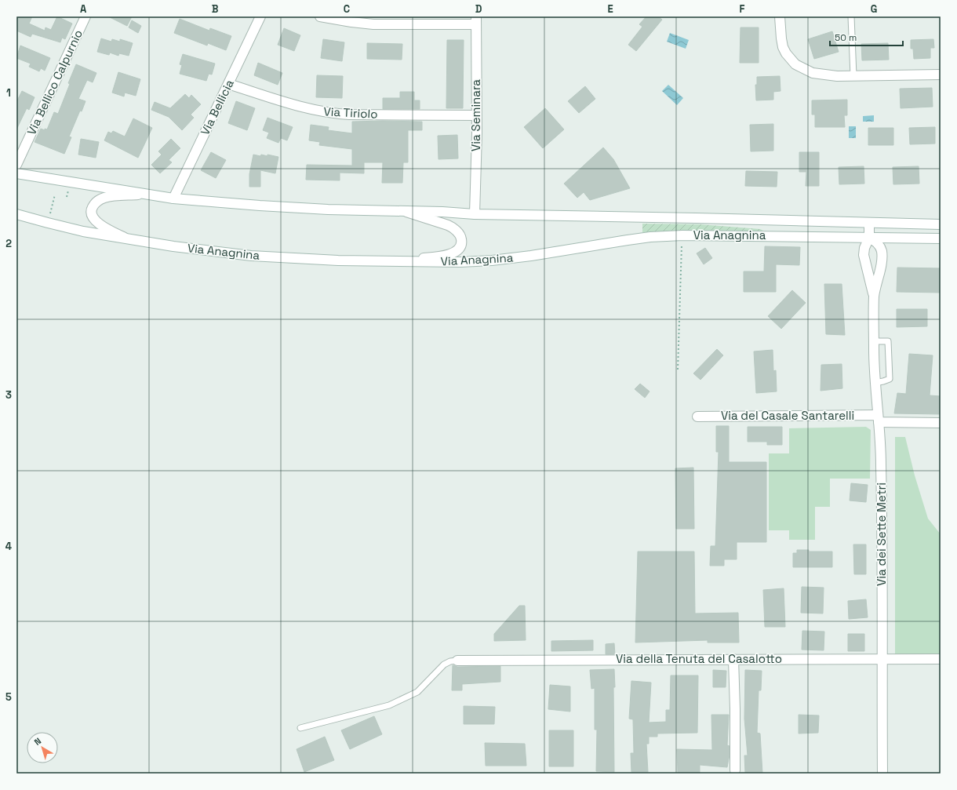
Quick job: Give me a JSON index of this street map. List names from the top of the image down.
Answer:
{
  "streets": {
    "street": [
      "Via Bellico Calpurnio",
      "Via Bellicia",
      "Via Tiriolo",
      "Via Seminara",
      "Via Anagnina",
      "Via del Casale Santarelli",
      "Via dei Sette Metri",
      "Via della Tenuta del Casalotto"
    ]
  },
  "crossings": [
    ["Via Bellicia", "Via Tiriolo"],
    ["Via Bellicia", "Via Anagnina"],
    ["Via Tiriolo", "Via Seminara"],
    ["Via Seminara", "Via Anagnina"],
    ["Via Anagnina", "Via dei Sette Metri"],
    ["Via del Casale Santarelli", "Via dei Sette Metri"],
    ["Via dei Sette Metri", "Via della Tenuta del Casalotto"]
  ],
  "scale_bar": "50 m",
  "north": "top left",
  "grid": {
    "columns": [
      "A",
      "B",
      "C",
      "D",
      "E",
      "F",
      "G"
    ],
    "rows": [
      "1",
      "2",
      "3",
      "4",
      "5"
    ]
  }
}
